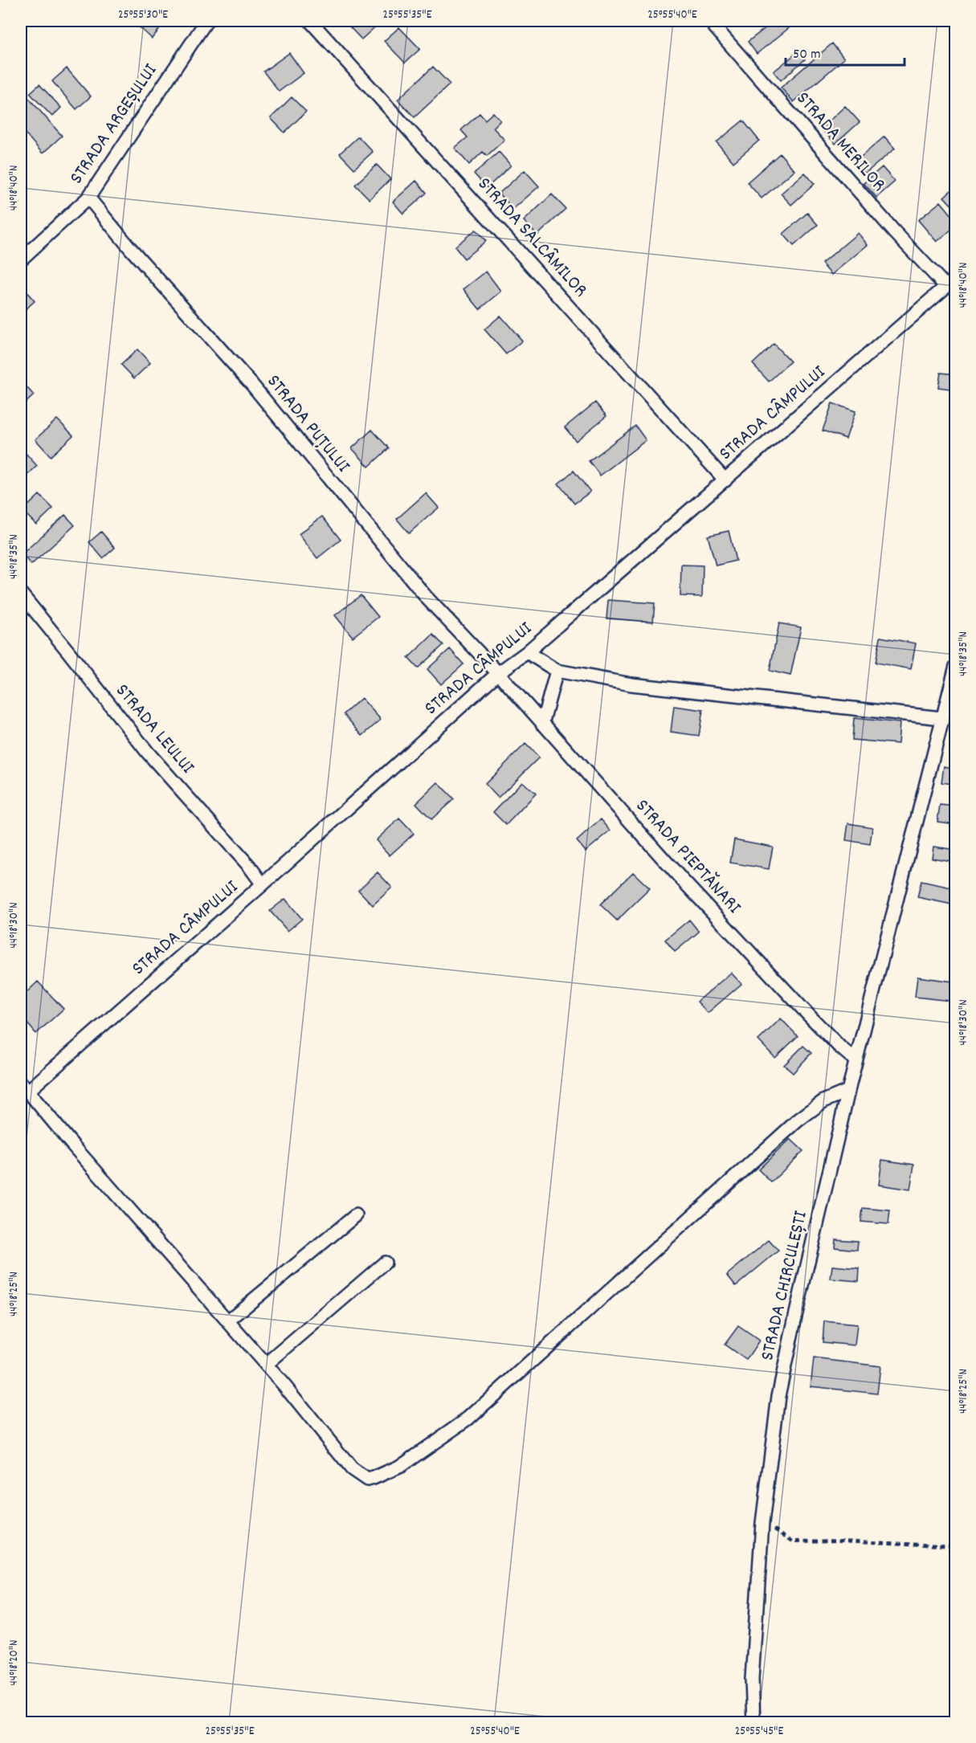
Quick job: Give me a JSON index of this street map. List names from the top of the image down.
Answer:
{
  "streets": {
    "street": [
      "STRADA ARGEȘULUI",
      "STRADA MERILOR",
      "STRADA SALCÂMILOR",
      "STRADA CÂMPULUI",
      "STRADA PUȚULUI",
      "STRADA LEULUI",
      "STRADA PIEPTĂNARI",
      "STRADA CHIRCULEȘTI"
    ]
  },
  "crossings": [
    ["STRADA ARGEȘULUI", "STRADA PUȚULUI"],
    ["STRADA MERILOR", "STRADA CÂMPULUI"],
    ["STRADA SALCÂMILOR", "STRADA CÂMPULUI"],
    ["STRADA CÂMPULUI", "STRADA PUȚULUI"],
    ["STRADA CÂMPULUI", "STRADA LEULUI"],
    ["STRADA CÂMPULUI", "STRADA PIEPTĂNARI"],
    ["STRADA PUȚULUI", "STRADA PIEPTĂNARI"],
    ["STRADA PIEPTĂNARI", "STRADA CHIRCULEȘTI"]
  ],
  "scale_bar": "50 m",
  "coordinates": [
    "25°55'30\"E",
    "25°55'35\"E",
    "25°55'40\"E",
    "44°18'40\"N",
    "44°18'35\"N",
    "44°18'30\"N",
    "44°18'25\"N",
    "44°18'20\"N",
    "25°55'45\"E"
  ]
}
